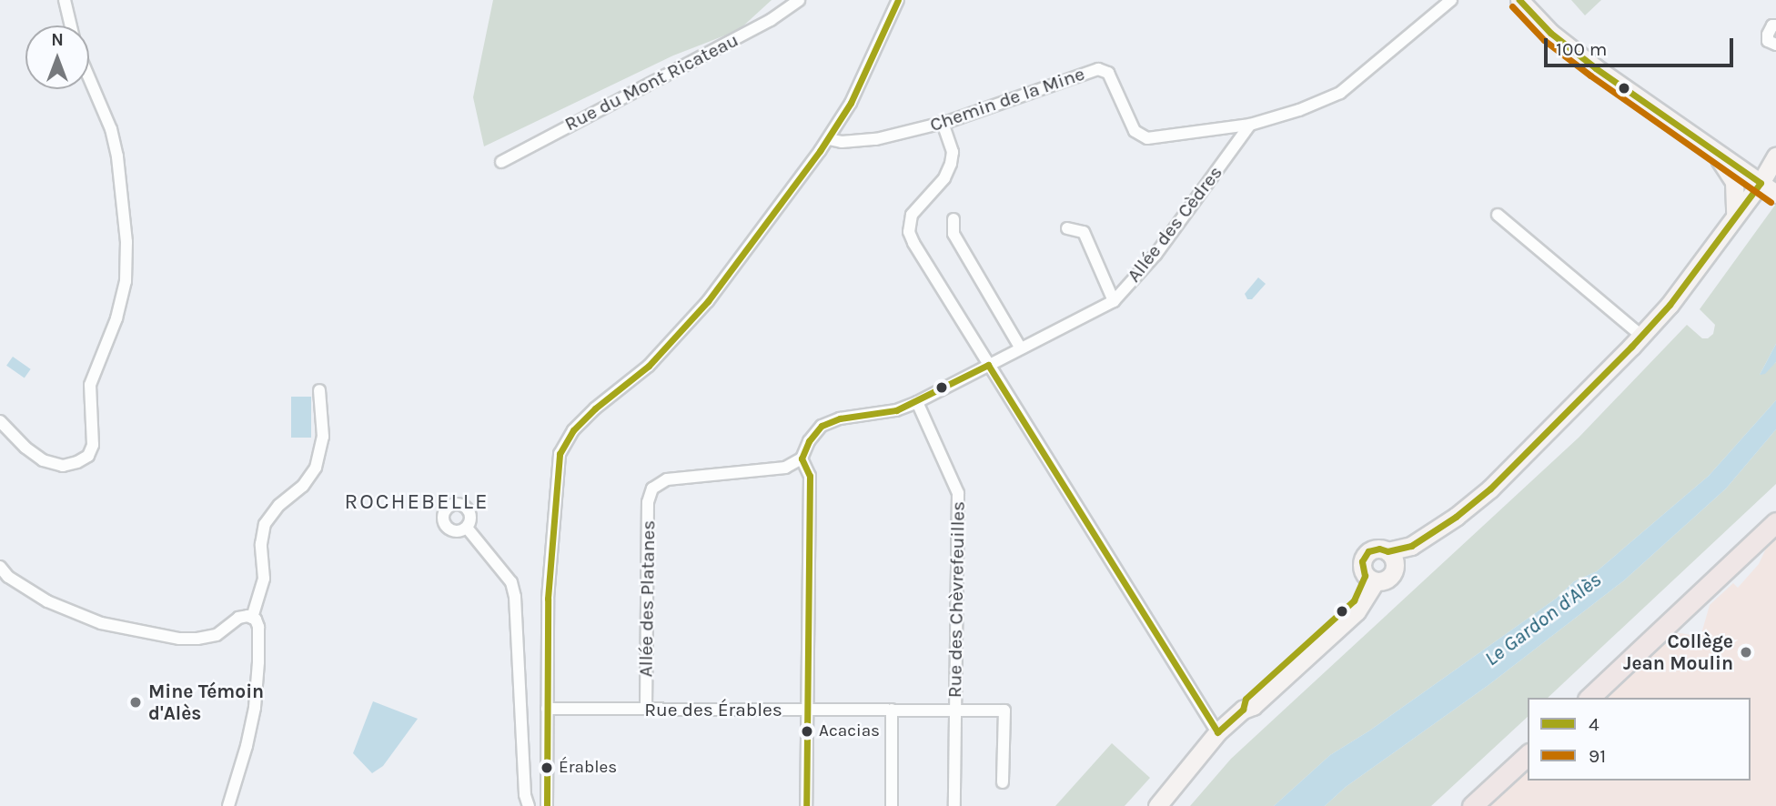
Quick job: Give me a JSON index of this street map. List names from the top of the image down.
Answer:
{
  "streets": {
    "street": [
      "Rue du Mont Ricateau",
      "Chemin de la Mine",
      "Allée des Cèdres",
      "Allée des Platanes",
      "Rue des Chèvrefeuilles",
      "Rue des Érables"
    ]
  },
  "crossings": [
    ["Chemin de la Mine", "Allée des Cèdres"],
    ["Allée des Cèdres", "Allée des Platanes"],
    ["Allée des Cèdres", "Rue des Chèvrefeuilles"],
    ["Allée des Platanes", "Rue des Érables"],
    ["Rue des Chèvrefeuilles", "Rue des Érables"]
  ],
  "districts": ["ROCHEBELLE"],
  "water": ["Le Gardon d'Alès"],
  "places": [
    "Collège Jean Moulin",
    "Mine Témoin d'Alès",
    "Acacias",
    "Érables"
  ],
  "lines": ["transit line 4", "transit line 91"],
  "legend": ["4", "91"],
  "scale_bar": "100 m",
  "north": "top"
}
